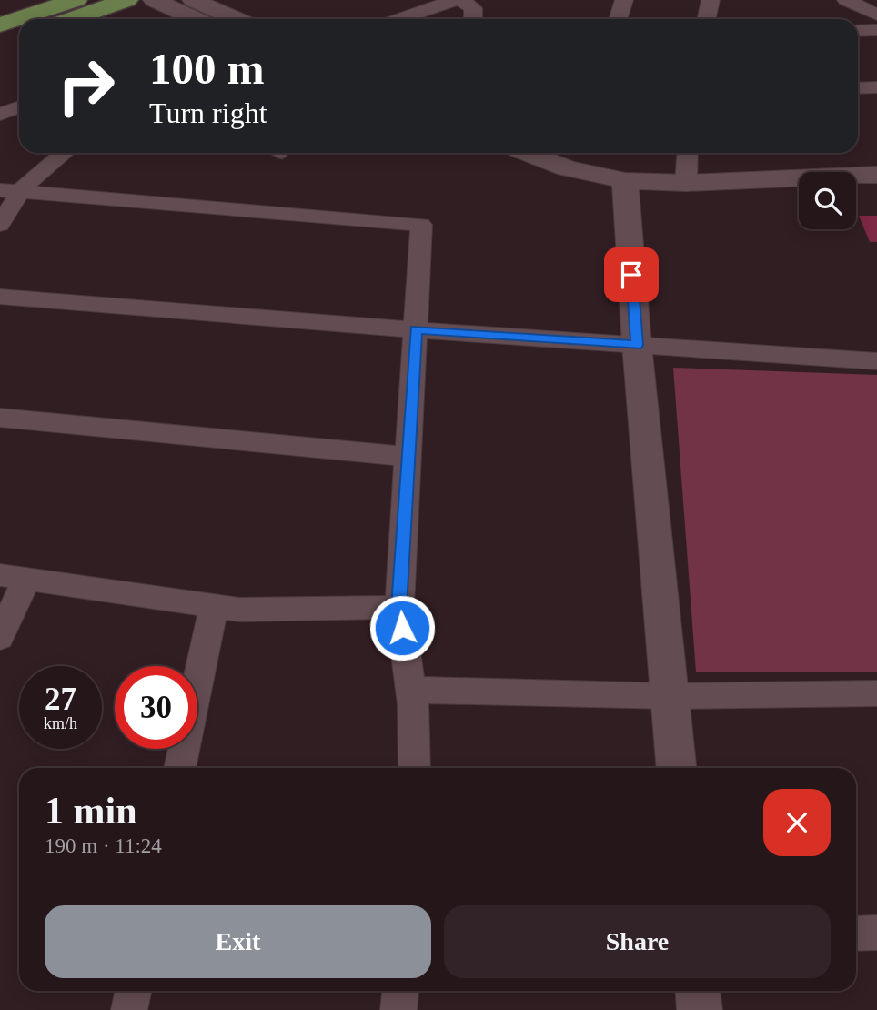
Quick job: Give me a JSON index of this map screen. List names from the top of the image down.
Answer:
{
  "page": {
    "turn": ["100 m", "Turn right"],
    "speed": "27 km/h",
    "limit": "30",
    "heading": ["1 min", "190 m · 11:24"],
    "buttons": ["Exit", "Share"]
  }
}
